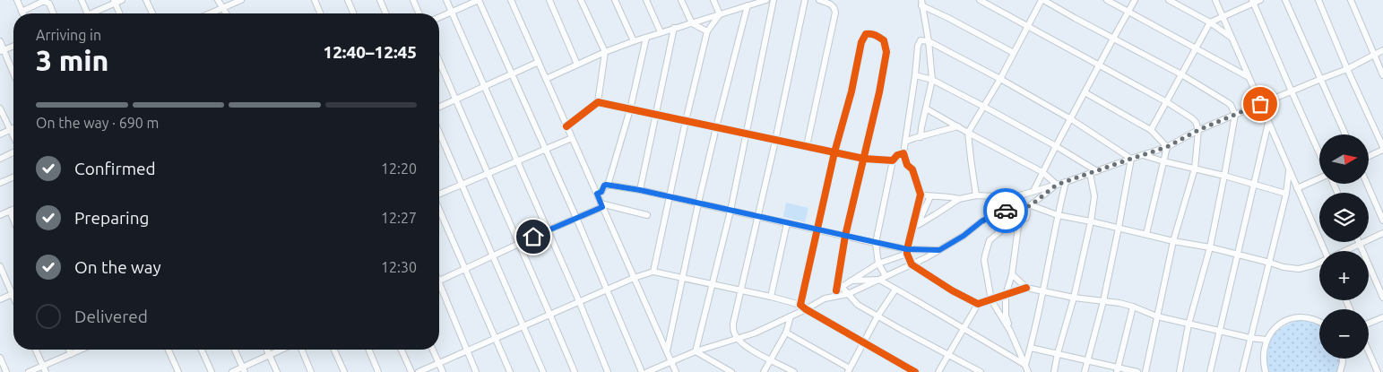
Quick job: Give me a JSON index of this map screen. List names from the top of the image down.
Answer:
{
  "north": "right",
  "page": {
    "heading": ["3 min", "Arriving in", "12:40–12:45"],
    "bar": "On the way · 690 m",
    "map_buttons": ["+", "−"],
    "list": [
      ["Confirmed", "12:20"],
      ["Preparing", "12:27"],
      ["On the way", "12:30"],
      "Delivered"
    ]
  }
}
